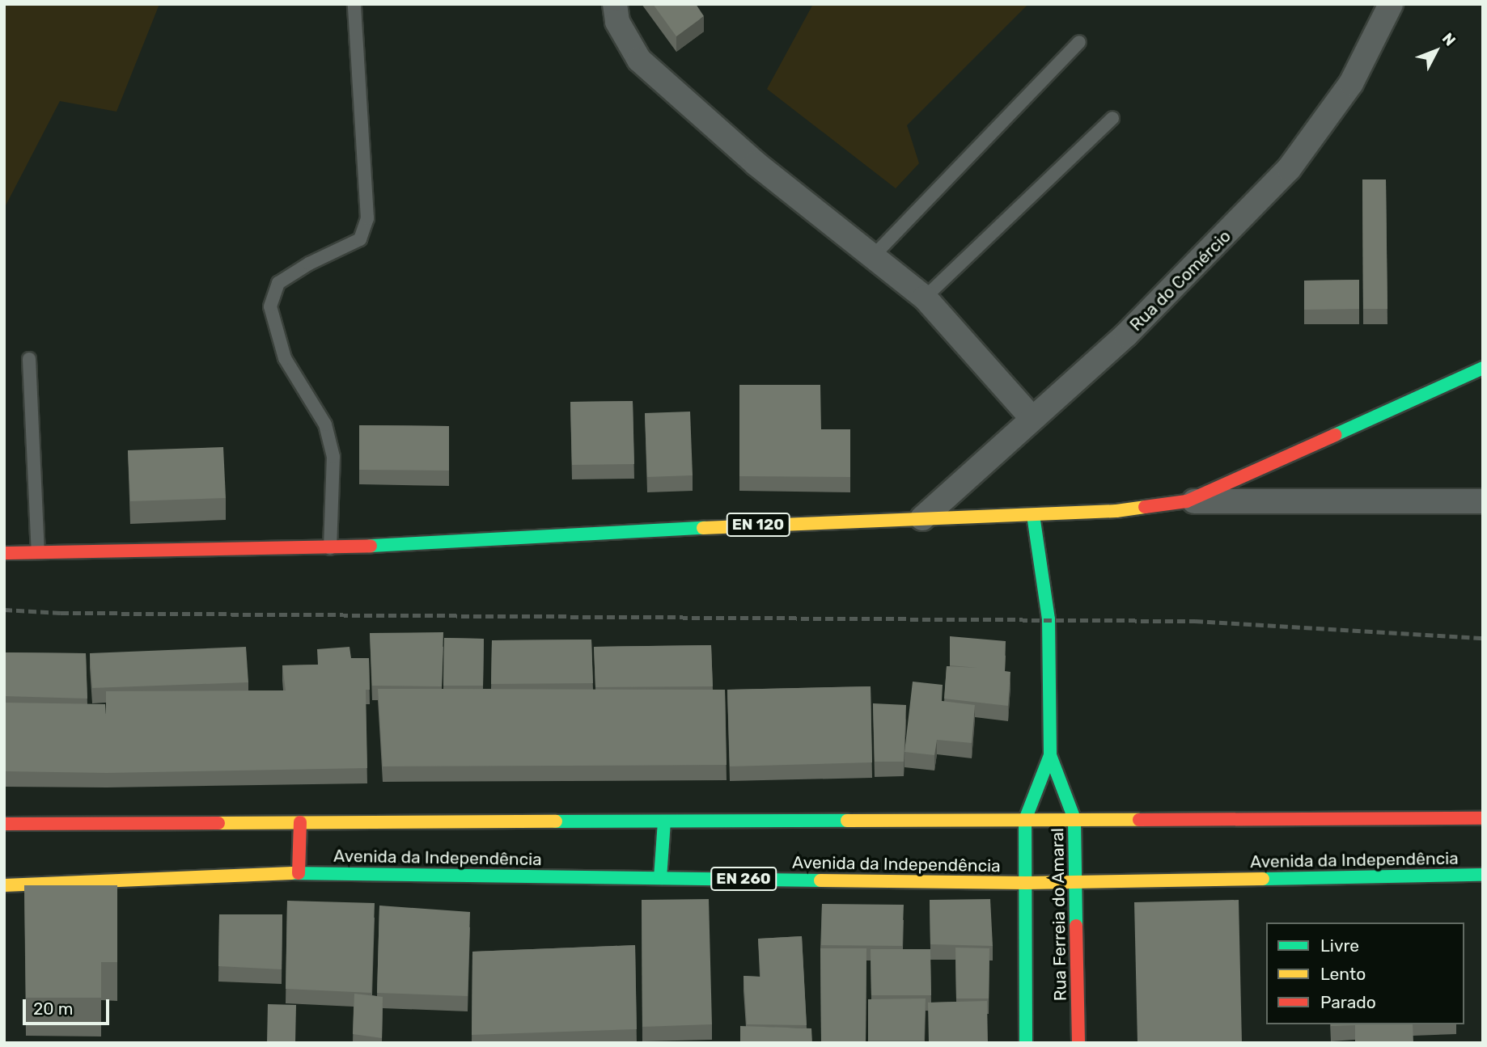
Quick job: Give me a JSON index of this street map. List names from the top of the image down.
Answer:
{
  "streets": {
    "main road": [
      "EN 120",
      "Avenida da Independência",
      "EN 260",
      "Rua Ferreia do Amaral"
    ],
    "street": ["Rua do Comércio"]
  },
  "crossings": [
    ["Rua do Comércio", "EN 120"],
    ["EN 120", "Rua Ferreia do Amaral"],
    ["Avenida da Independência", "Rua Ferreia do Amaral"]
  ],
  "legend": ["Livre", "Lento", "Parado"],
  "scale_bar": "20 m",
  "north": "top right"
}
